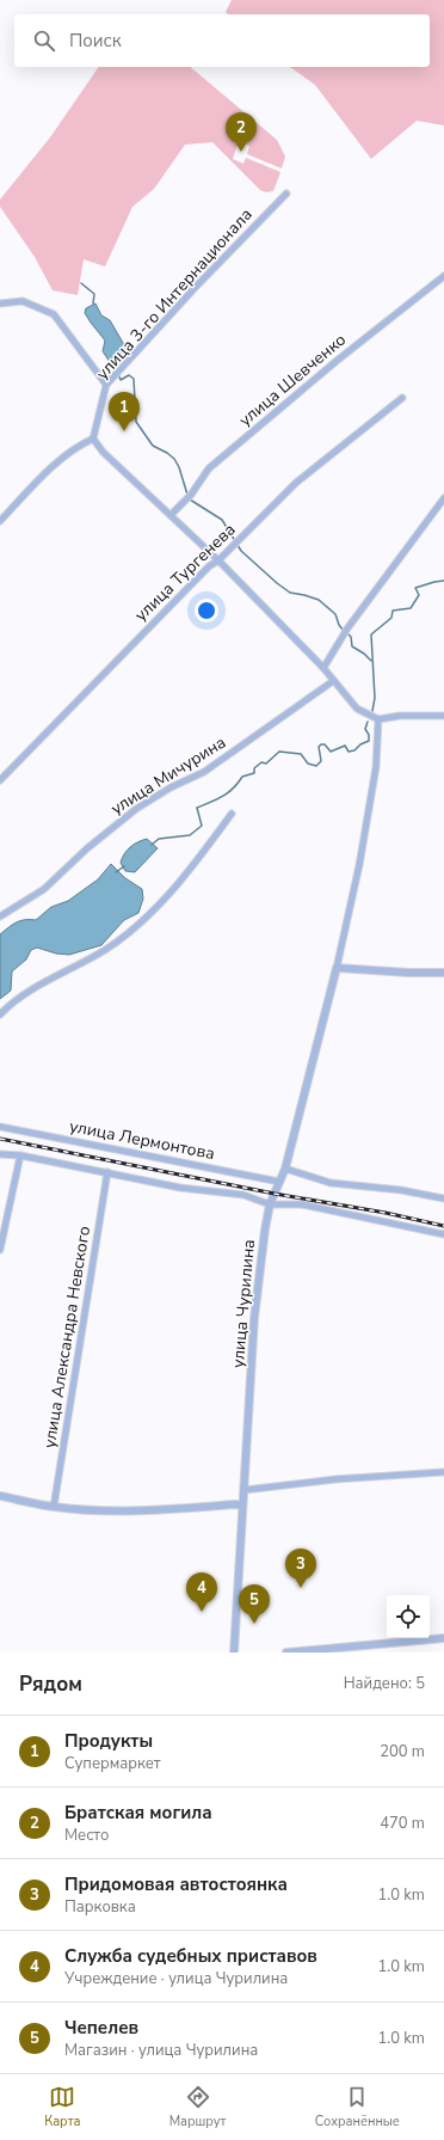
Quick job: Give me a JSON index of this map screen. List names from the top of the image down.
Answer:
{
  "streets": {
    "street": [
      "улица 3-го Интернационала",
      "улица Шевченко",
      "улица Тургенева",
      "улица Мичурина",
      "улица Лермонтова",
      "улица Чурилина",
      "улица Александра Невского"
    ]
  },
  "crossings": [
    ["улица Лермонтова", "улица Чурилина"]
  ],
  "page": {
    "search": "Поиск",
    "pins": [
      "2",
      "1",
      "3",
      "4",
      "5"
    ],
    "heading": ["Рядом", "Найдено: 5"],
    "list": [
      {
        "mark": "1",
        "name": "Продукты",
        "note": "Супермаркет",
        "value": "200 m"
      },
      {
        "mark": "2",
        "name": "Братская могила",
        "note": "Место",
        "value": "470 m"
      },
      {
        "mark": "3",
        "name": "Придомовая автостоянка",
        "note": "Парковка",
        "value": "1.0 km"
      },
      {
        "mark": "4",
        "name": "Служба судебных приставов",
        "note": "Учреждение · улица Чурилина",
        "value": "1.0 km"
      },
      {
        "mark": "5",
        "name": "Чепелев",
        "note": "Магазин · улица Чурилина",
        "value": "1.0 km"
      }
    ],
    "nav": ["Карта", "Маршрут", "Сохранённые"]
  }
}
